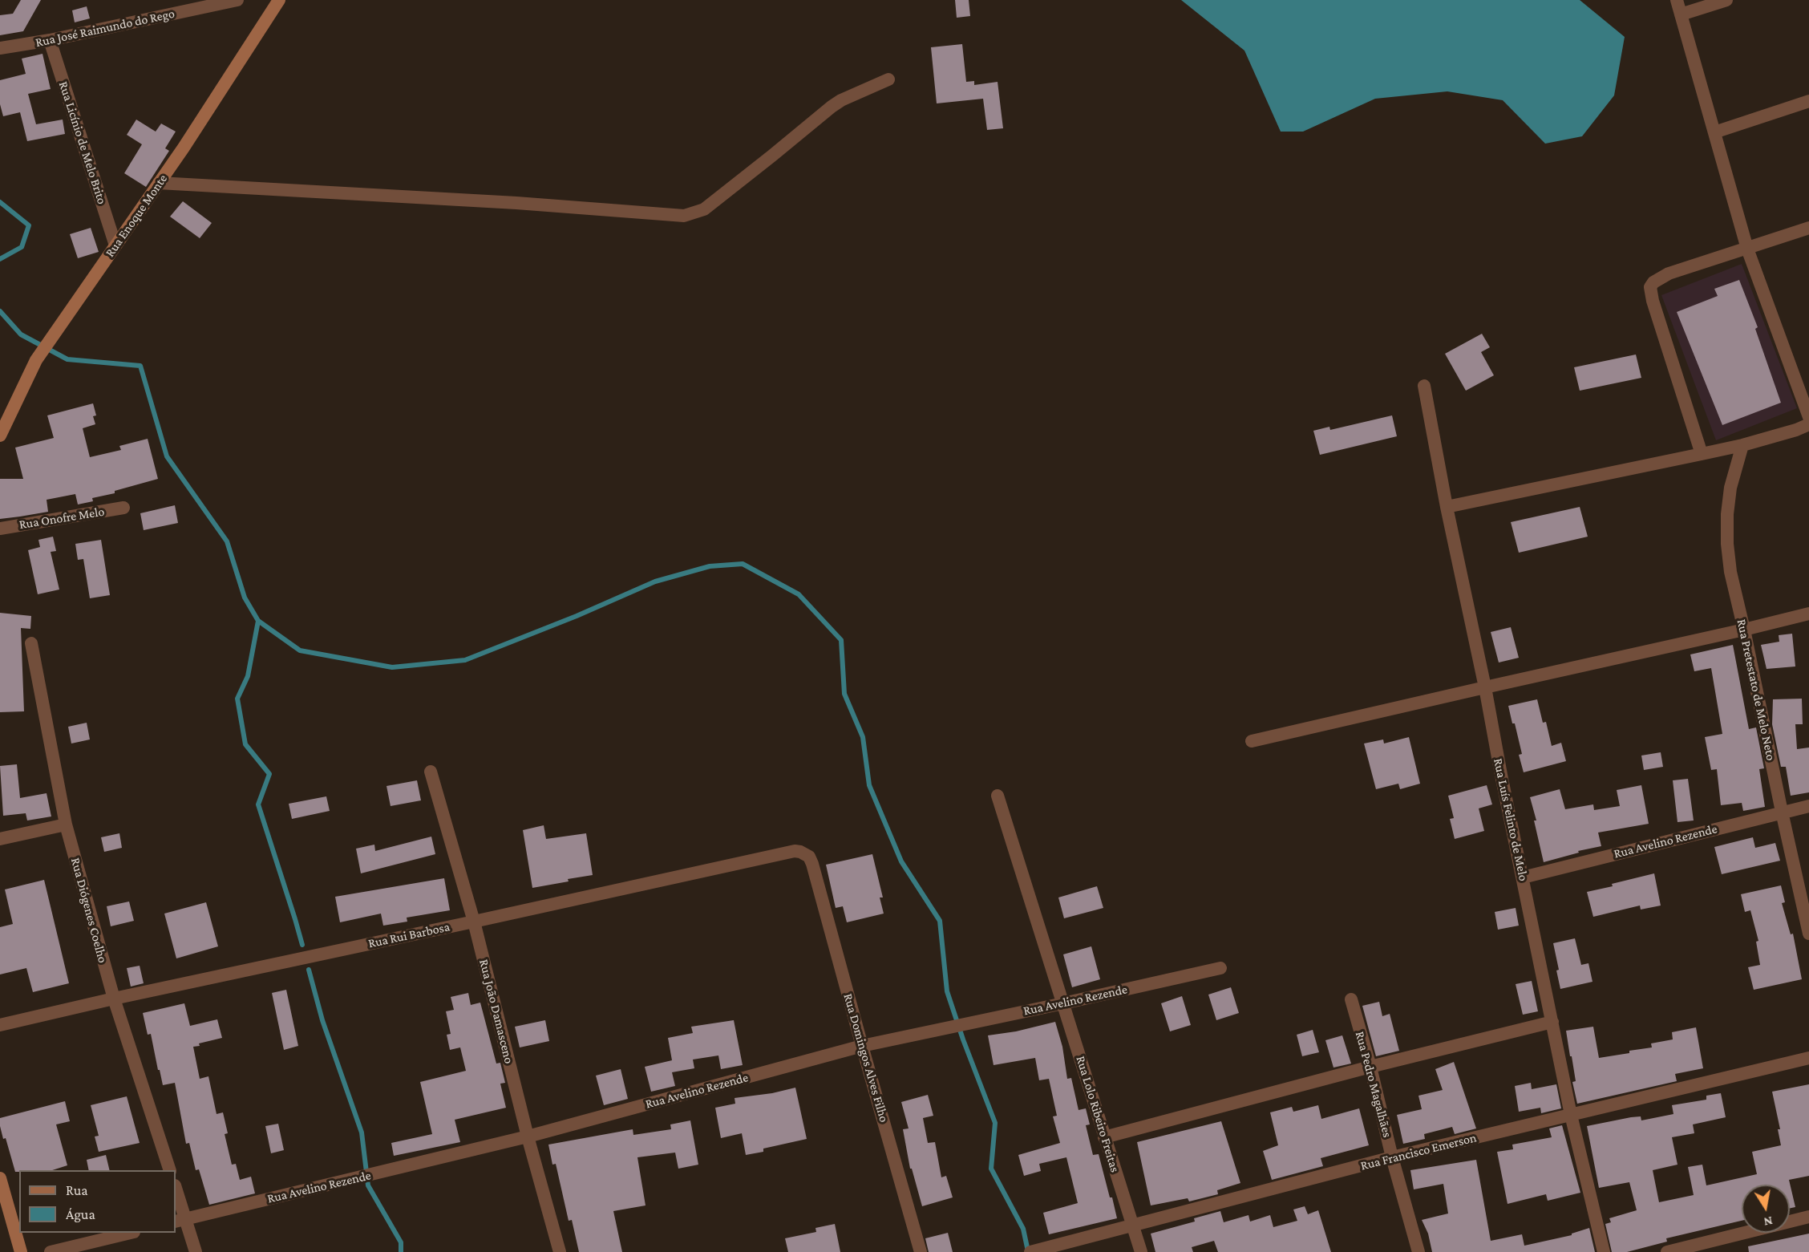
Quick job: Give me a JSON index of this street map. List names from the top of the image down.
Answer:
{
  "streets": {
    "main road": ["Rua Enoque Monte"],
    "street": [
      "Rua José Raimundo do Rego",
      "Rua Licínio de Melo Brito",
      "Rua Onofre Melo",
      "Rua Pretestato de Melo Neto",
      "Rua Luís Felinto de Melo",
      "Rua Avelino Rezende",
      "Rua Diógenes Coelho",
      "Rua Rui Barbosa",
      "Rua João Damasceno",
      "Rua Domingos Alves Filho",
      "Rua Pedro Magalhães",
      "Rua Lolo Ribeiro Freitas",
      "Rua Francisco Emerson"
    ]
  },
  "crossings": [
    ["Rua José Raimundo do Rego", "Rua Licínio de Melo Brito"],
    ["Rua Licínio de Melo Brito", "Rua Enoque Monte"],
    ["Rua Pretestato de Melo Neto", "Rua Avelino Rezende"],
    ["Rua Luís Felinto de Melo", "Rua Avelino Rezende"],
    ["Rua Luís Felinto de Melo", "Rua Francisco Emerson"],
    ["Rua Avelino Rezende", "Rua João Damasceno"],
    ["Rua Avelino Rezende", "Rua Domingos Alves Filho"],
    ["Rua Avelino Rezende", "Rua Lolo Ribeiro Freitas"],
    ["Rua Diógenes Coelho", "Rua Rui Barbosa"],
    ["Rua Rui Barbosa", "Rua João Damasceno"],
    ["Rua Rui Barbosa", "Rua Domingos Alves Filho"],
    ["Rua Pedro Magalhães", "Rua Francisco Emerson"],
    ["Rua Lolo Ribeiro Freitas", "Rua Francisco Emerson"]
  ],
  "legend": ["Rua", "Água"],
  "north": "bottom"
}
